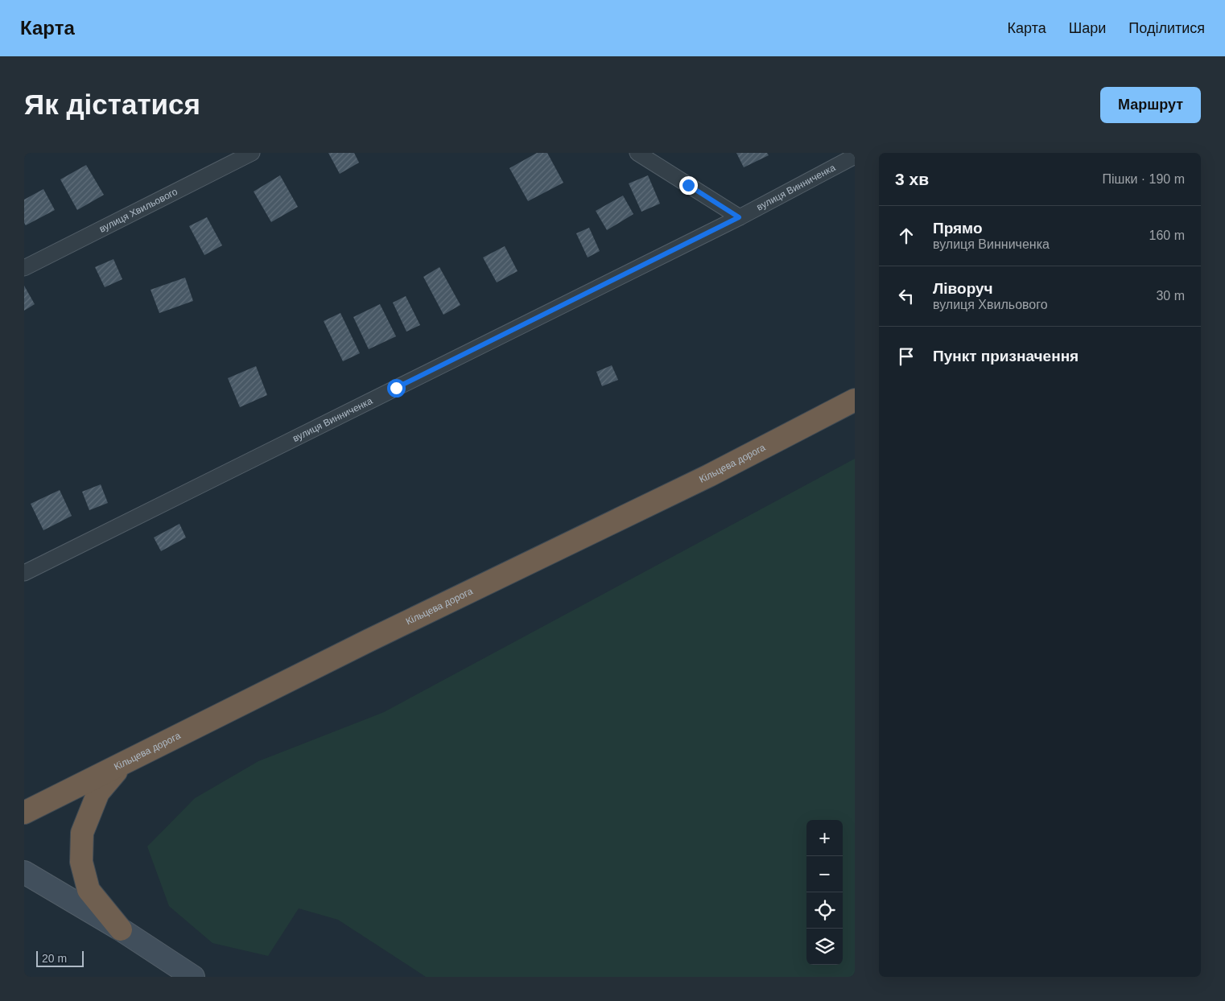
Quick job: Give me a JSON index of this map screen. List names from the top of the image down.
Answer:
{
  "streets": {
    "highway": ["Кільцева дорога"],
    "street": ["вулиця Винниченка", "вулиця Хвильового"]
  },
  "scale_bar": "20 m",
  "page": {
    "header": "Карта",
    "nav": ["Карта", "Шари", "Поділитися"],
    "buttons": "Маршрут",
    "title": "Як дістатися",
    "heading": ["3 хв", "Пішки · 190 m"],
    "list": [
      ["Прямо", "вулиця Винниченка", "160 m"],
      ["Ліворуч", "вулиця Хвильового", "30 m"],
      "Пункт призначення"
    ],
    "map_buttons": ["+", "−"],
    "scale": "20 m"
  }
}
